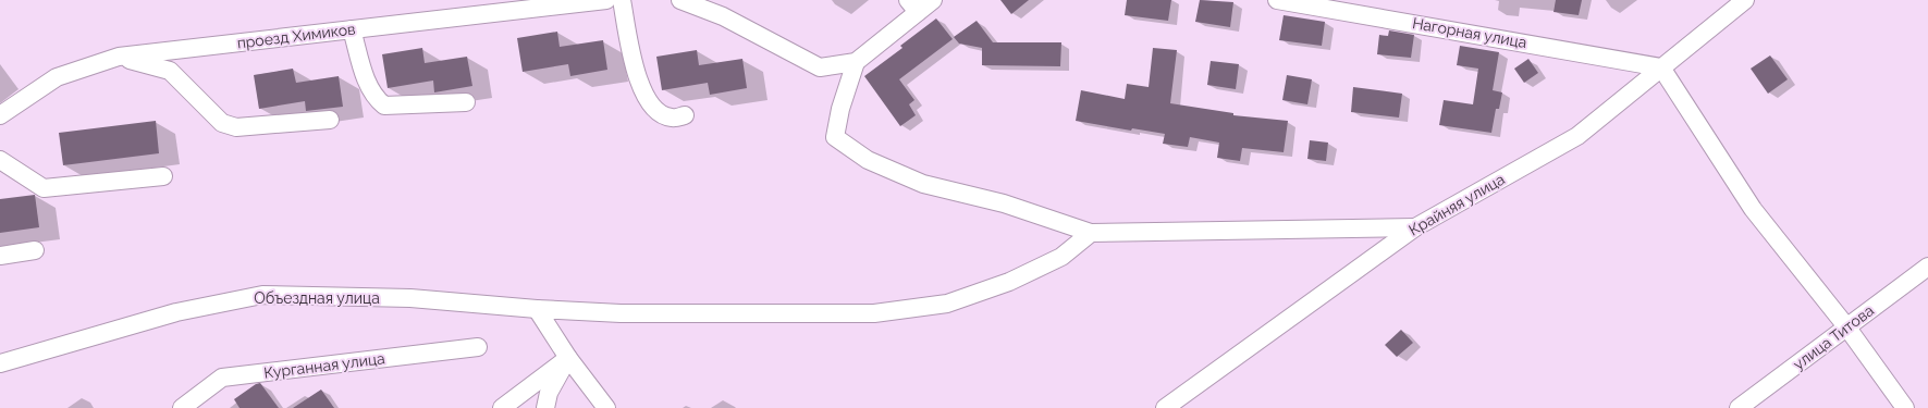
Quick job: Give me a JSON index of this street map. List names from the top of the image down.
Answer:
{
  "streets": {
    "street": [
      "Нагорная улица",
      "проезд Химиков",
      "Крайняя улица",
      "Объездная улица",
      "улица Титова",
      "Курганная улица"
    ]
  },
  "crossings": [
    ["Нагорная улица", "Крайняя улица"]
  ]
}
